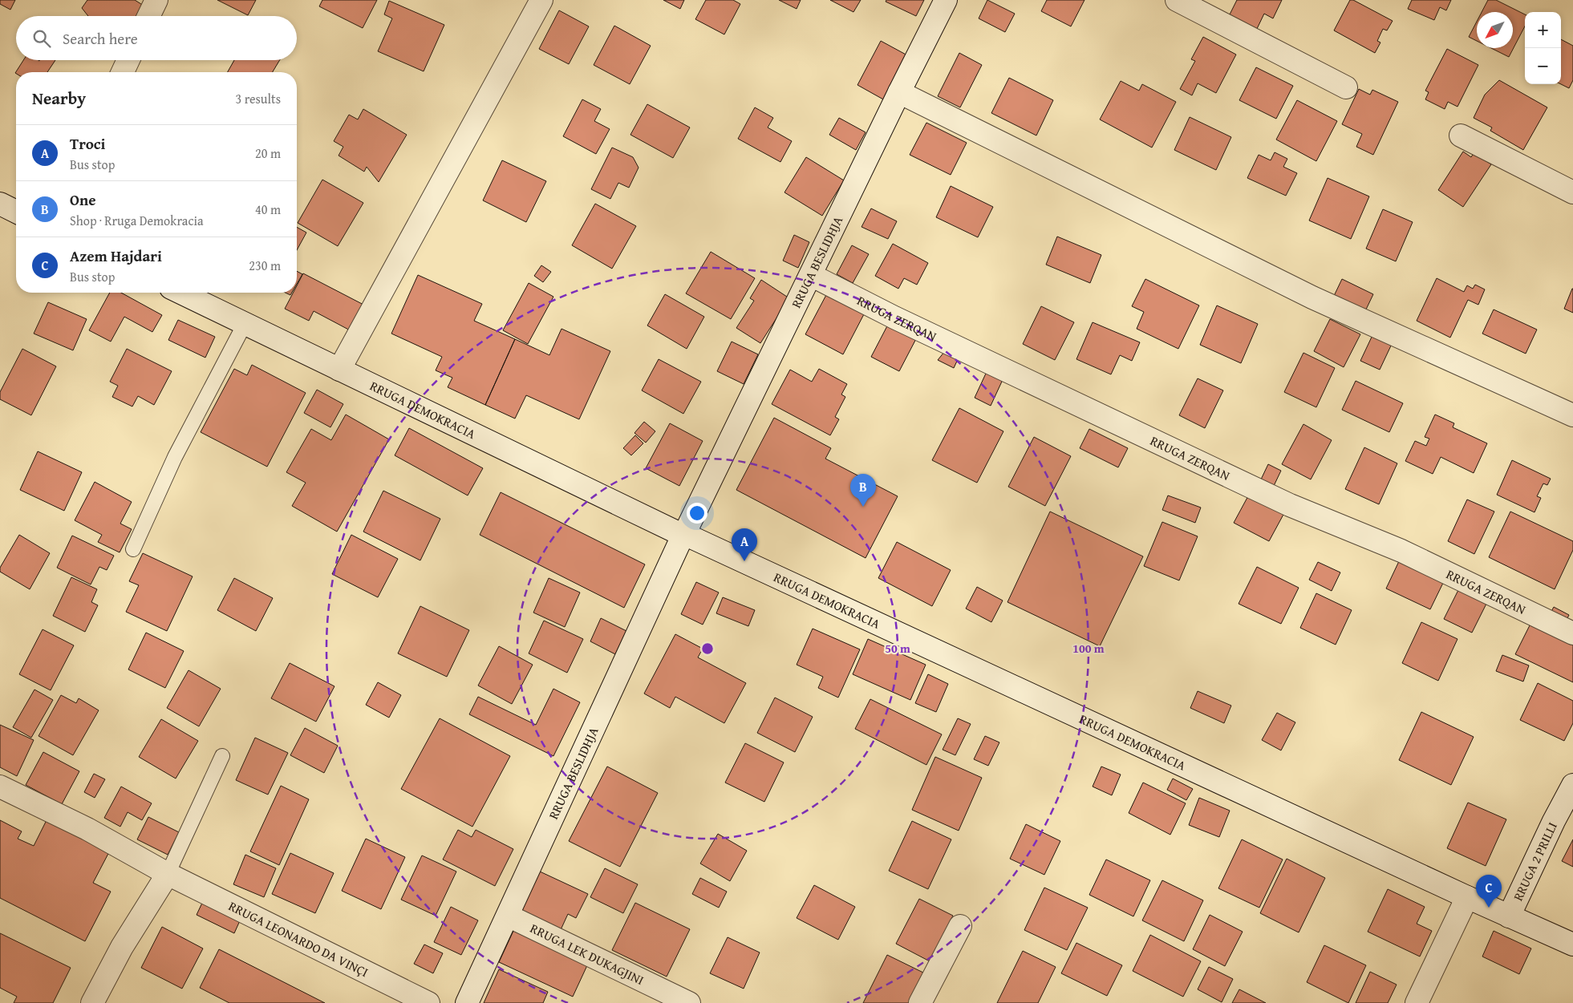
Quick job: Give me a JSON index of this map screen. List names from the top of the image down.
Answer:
{
  "streets": {
    "street": [
      "RRUGA BESLIDHJA",
      "RRUGA ZERQAN",
      "RRUGA DEMOKRACIA",
      "RRUGA 2 PRILLI",
      "RRUGA LEONARDO DA VINÇI",
      "RRUGA LEK DUKAGJINI"
    ]
  },
  "crossings": [
    ["RRUGA BESLIDHJA", "RRUGA ZERQAN"],
    ["RRUGA BESLIDHJA", "RRUGA DEMOKRACIA"],
    ["RRUGA BESLIDHJA", "RRUGA LEK DUKAGJINI"],
    ["RRUGA DEMOKRACIA", "RRUGA 2 PRILLI"]
  ],
  "north": "bottom left",
  "page": {
    "map_buttons": ["+", "−"],
    "search": "Search here",
    "heading": ["Nearby", "3 results"],
    "list": [
      {
        "mark": "A",
        "name": "Troci",
        "note": "Bus stop",
        "value": "20 m"
      },
      {
        "mark": "B",
        "name": "One",
        "note": "Shop · Rruga Demokracia",
        "value": "40 m"
      },
      {
        "mark": "C",
        "name": "Azem Hajdari",
        "note": "Bus stop",
        "value": "230 m"
      }
    ],
    "pins": ["B", "A", "C"]
  },
  "rings": ["50 m", "100 m"]
}
